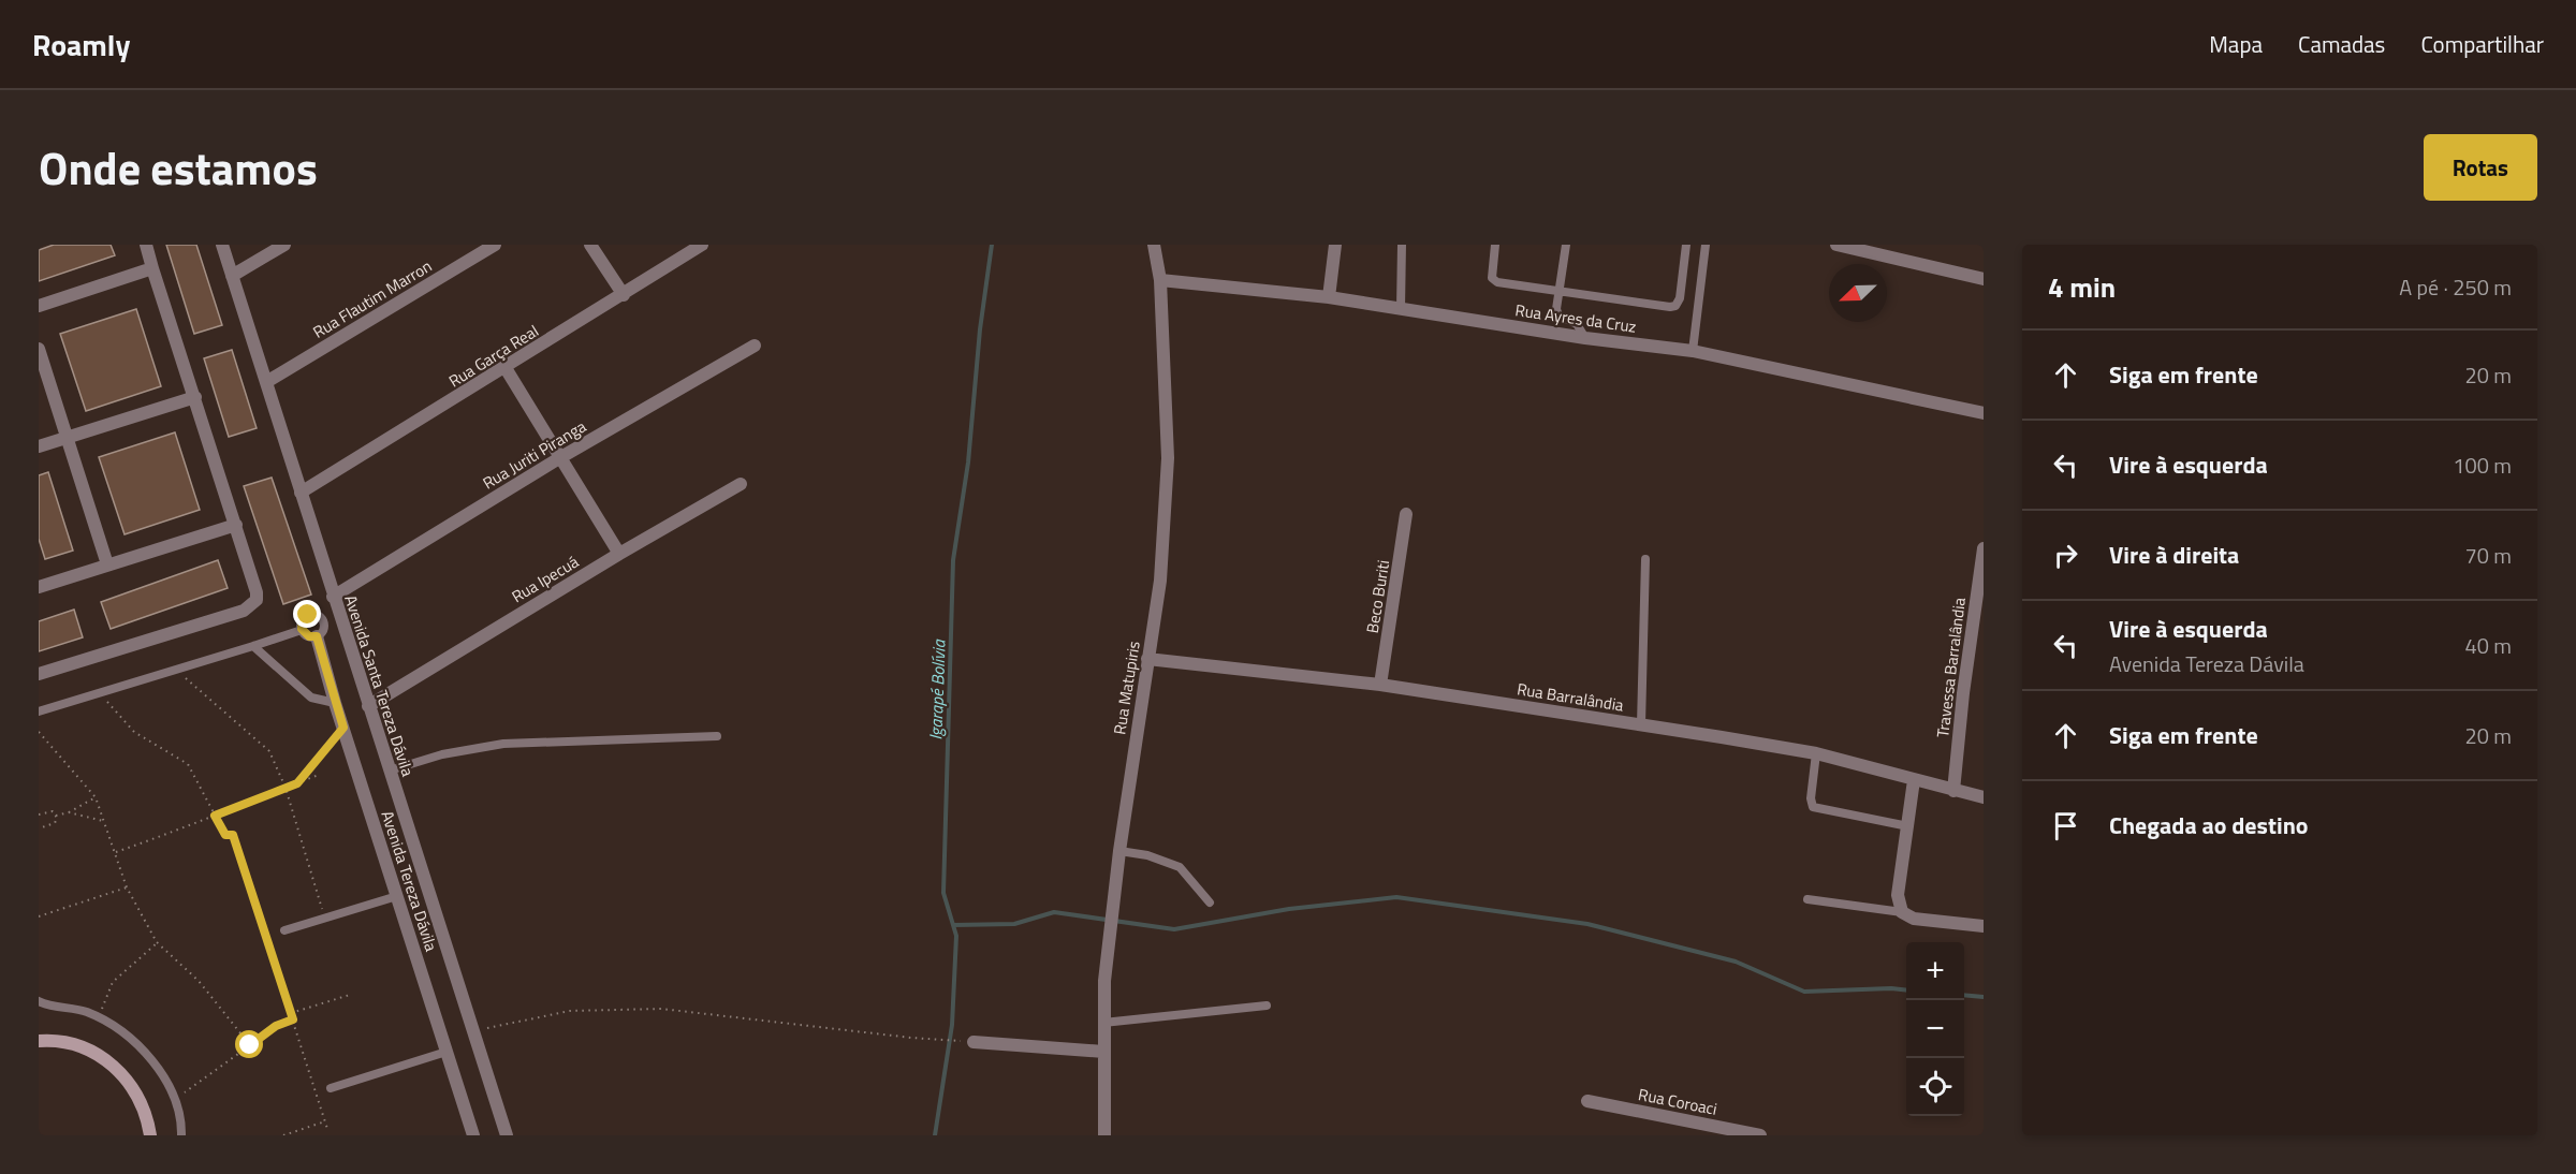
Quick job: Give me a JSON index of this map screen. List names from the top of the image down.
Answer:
{
  "streets": {
    "street": [
      "Rua Flautim Marron",
      "Rua Ayres da Cruz",
      "Rua Garça Real",
      "Rua Juriti Piranga",
      "Rua Ipecuá",
      "Beco Buriti",
      "Travessa Barralândia",
      "Avenida Santa Tereza Dávila",
      "Rua Matupiris",
      "Rua Barralândia",
      "Avenida Tereza Dávila",
      "Rua Coroaci"
    ]
  },
  "crossings": [
    ["Rua Flautim Marron", "Avenida Santa Tereza Dávila"],
    ["Rua Ayres da Cruz", "Rua Matupiris"],
    ["Rua Garça Real", "Avenida Santa Tereza Dávila"],
    ["Rua Juriti Piranga", "Avenida Santa Tereza Dávila"],
    ["Rua Ipecuá", "Avenida Santa Tereza Dávila"],
    ["Beco Buriti", "Rua Barralândia"],
    ["Travessa Barralândia", "Rua Barralândia"],
    ["Rua Matupiris", "Rua Barralândia"]
  ],
  "water": ["Igarapé Bolívia"],
  "north": "bottom left",
  "page": {
    "header": "Roamly",
    "nav": ["Mapa", "Camadas", "Compartilhar"],
    "title": "Onde estamos",
    "buttons": "Rotas",
    "heading": ["4 min", "A pé · 250 m"],
    "list": [
      ["Siga em frente", "20 m"],
      ["Vire à esquerda", "100 m"],
      ["Vire à direita", "70 m"],
      ["Vire à esquerda", "Avenida Tereza Dávila", "40 m"],
      ["Siga em frente", "20 m"],
      "Chegada ao destino"
    ],
    "map_buttons": ["+", "−"]
  }
}
